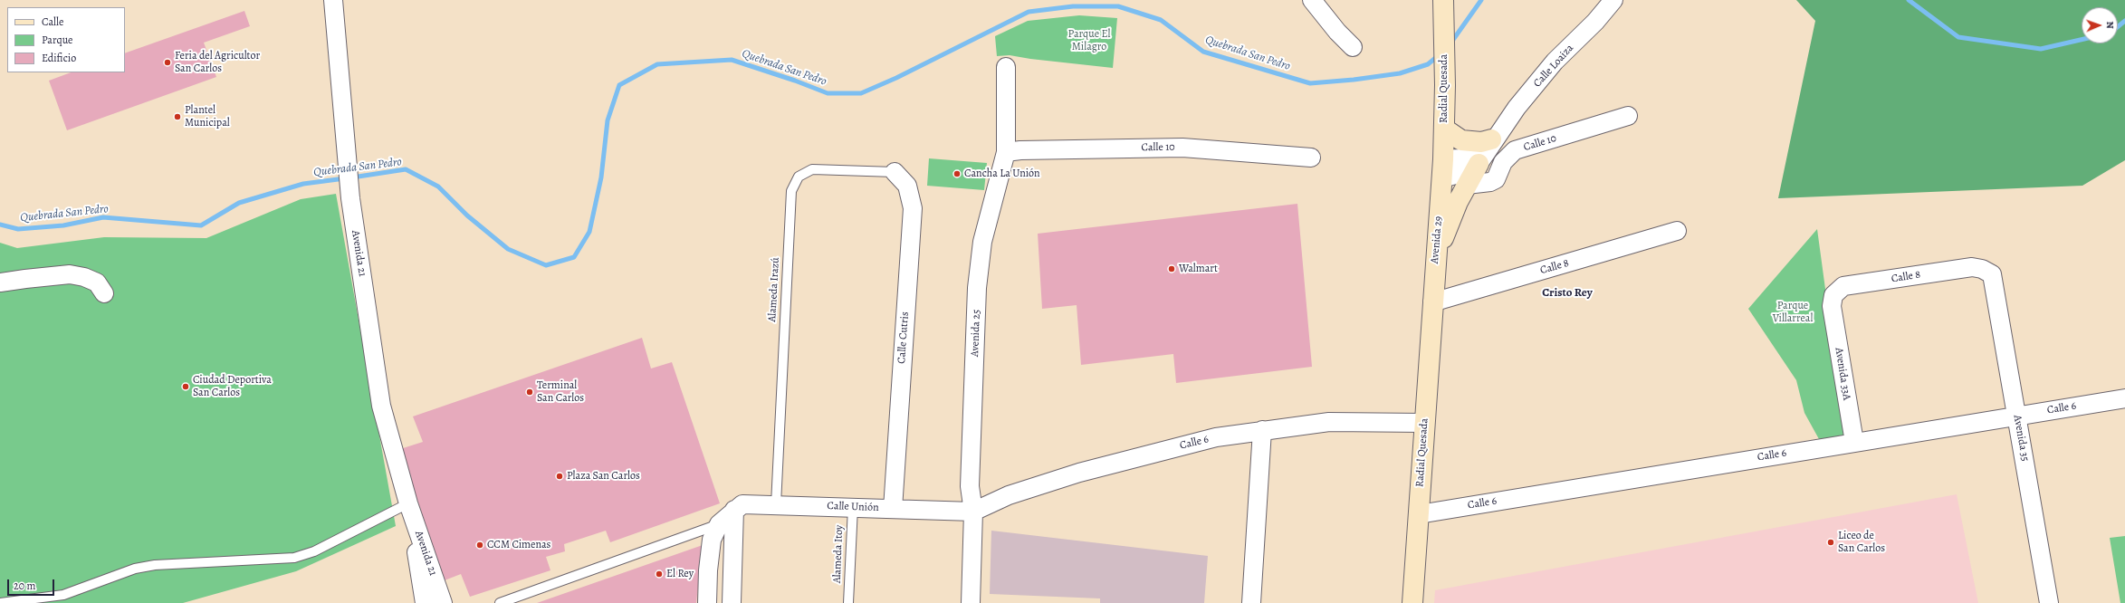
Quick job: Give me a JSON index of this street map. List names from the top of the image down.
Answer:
{
  "streets": {
    "main road": ["Calle Loaiza", "Radial Quesada", "Avenida 29"],
    "street": [
      "Calle 10",
      "Avenida 21",
      "Calle 8",
      "Avenida 25",
      "Calle Cutris",
      "Avenida 33A",
      "Calle 6",
      "Avenida 35",
      "Calle Unión"
    ],
    "lane": ["Alameda Irazú", "Alameda Itoy"]
  },
  "crossings": [
    ["Calle Loaiza", "Radial Quesada"],
    ["Calle Loaiza", "Calle 10"],
    ["Calle Loaiza", "Avenida 29"],
    ["Radial Quesada", "Avenida 29"],
    ["Radial Quesada", "Calle 8"],
    ["Radial Quesada", "Calle 6"],
    ["Calle 10", "Avenida 25"],
    ["Avenida 29", "Calle 8"],
    ["Calle 8", "Avenida 33A"],
    ["Calle 8", "Avenida 35"],
    ["Alameda Irazú", "Calle Cutris"],
    ["Alameda Irazú", "Calle Unión"],
    ["Avenida 25", "Calle 6"],
    ["Avenida 25", "Calle Unión"],
    ["Calle Cutris", "Calle Unión"],
    ["Avenida 33A", "Calle 6"],
    ["Calle 6", "Avenida 35"],
    ["Calle 6", "Calle Unión"],
    ["Calle Unión", "Alameda Itoy"]
  ],
  "districts": ["Cristo Rey"],
  "water": ["Quebrada San Pedro"],
  "parks": ["Parque El Milagro", "Parque Villarreal"],
  "places": [
    "Feria del Agricultor San Carlos",
    "Plantel Municipal",
    "Cancha La Unión",
    "Walmart",
    "Ciudad Deportiva San Carlos",
    "Terminal San Carlos",
    "Plaza San Carlos",
    "Liceo de San Carlos",
    "CCM Cimenas",
    "El Rey"
  ],
  "legend": ["Calle", "Parque", "Edificio"],
  "scale_bar": "20 m",
  "north": "right"
}
